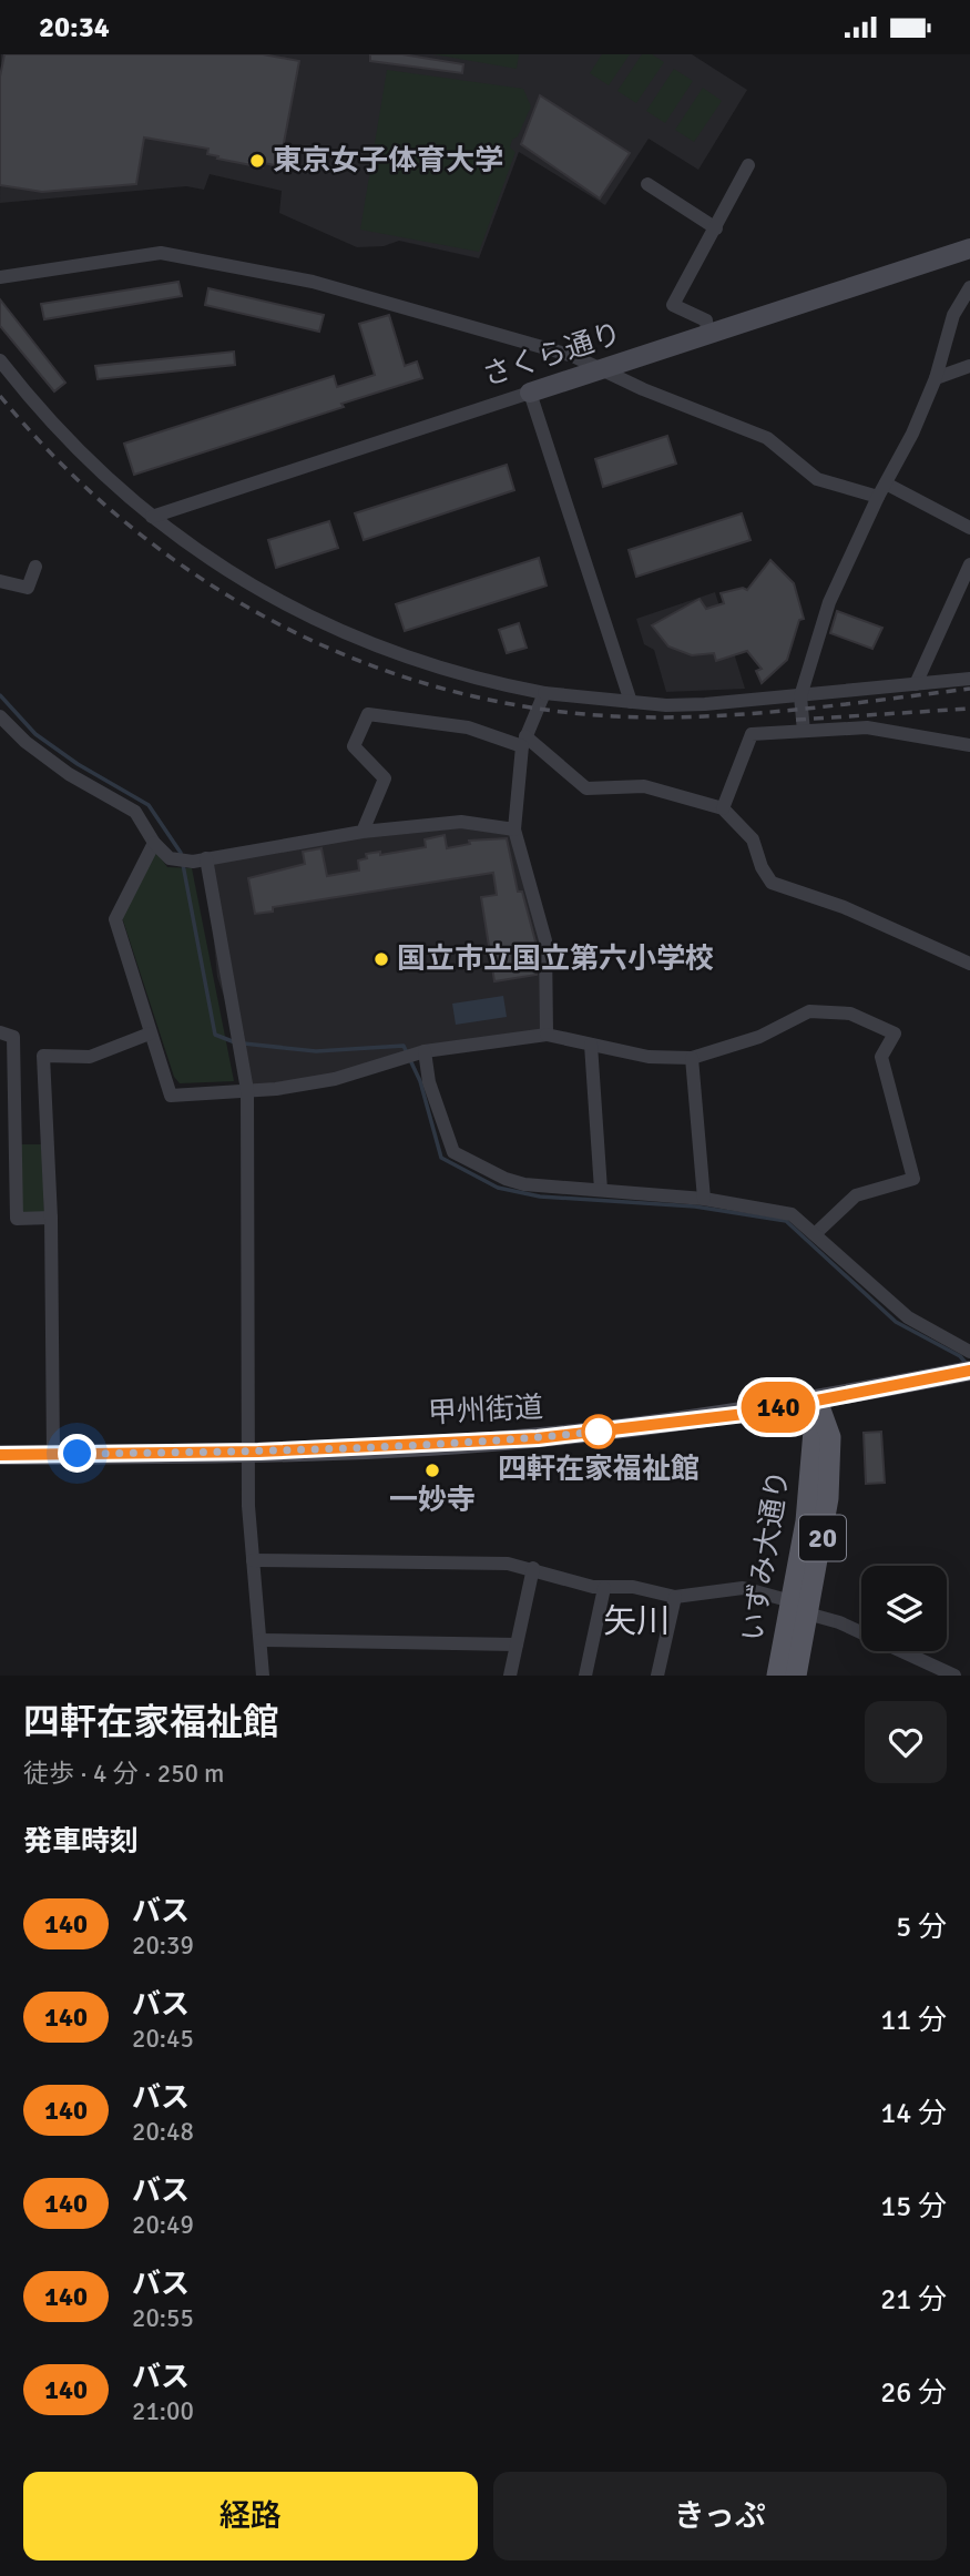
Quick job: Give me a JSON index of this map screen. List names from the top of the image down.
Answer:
{
  "streets": {
    "main road": [
      "さくら通り",
      "甲州街道",
      "20",
      "いずみ大通り"
    ]
  },
  "crossings": [
    ["甲州街道", "いずみ大通り"]
  ],
  "districts": ["矢川"],
  "places": [
    "東京女子体育大学",
    "国立市立国立第六小学校",
    "四軒在家福祉館",
    "一妙寺"
  ],
  "lines": ["bus line 140"],
  "page": {
    "status": "20:34",
    "on_map": "140",
    "heading": [
      ["四軒在家福祉館", "徒歩 · 4 分 · 250 m"],
      "発車時刻"
    ],
    "list": [
      {
        "mark": "140",
        "name": "バス",
        "note": "20:39",
        "value": "5 分"
      },
      {
        "mark": "140",
        "name": "バス",
        "note": "20:45",
        "value": "11 分"
      },
      {
        "mark": "140",
        "name": "バス",
        "note": "20:48",
        "value": "14 分"
      },
      {
        "mark": "140",
        "name": "バス",
        "note": "20:49",
        "value": "15 分"
      },
      {
        "mark": "140",
        "name": "バス",
        "note": "20:55",
        "value": "21 分"
      },
      {
        "mark": "140",
        "name": "バス",
        "note": "21:00",
        "value": "26 分"
      }
    ],
    "buttons": ["経路", "きっぷ"]
  }
}
